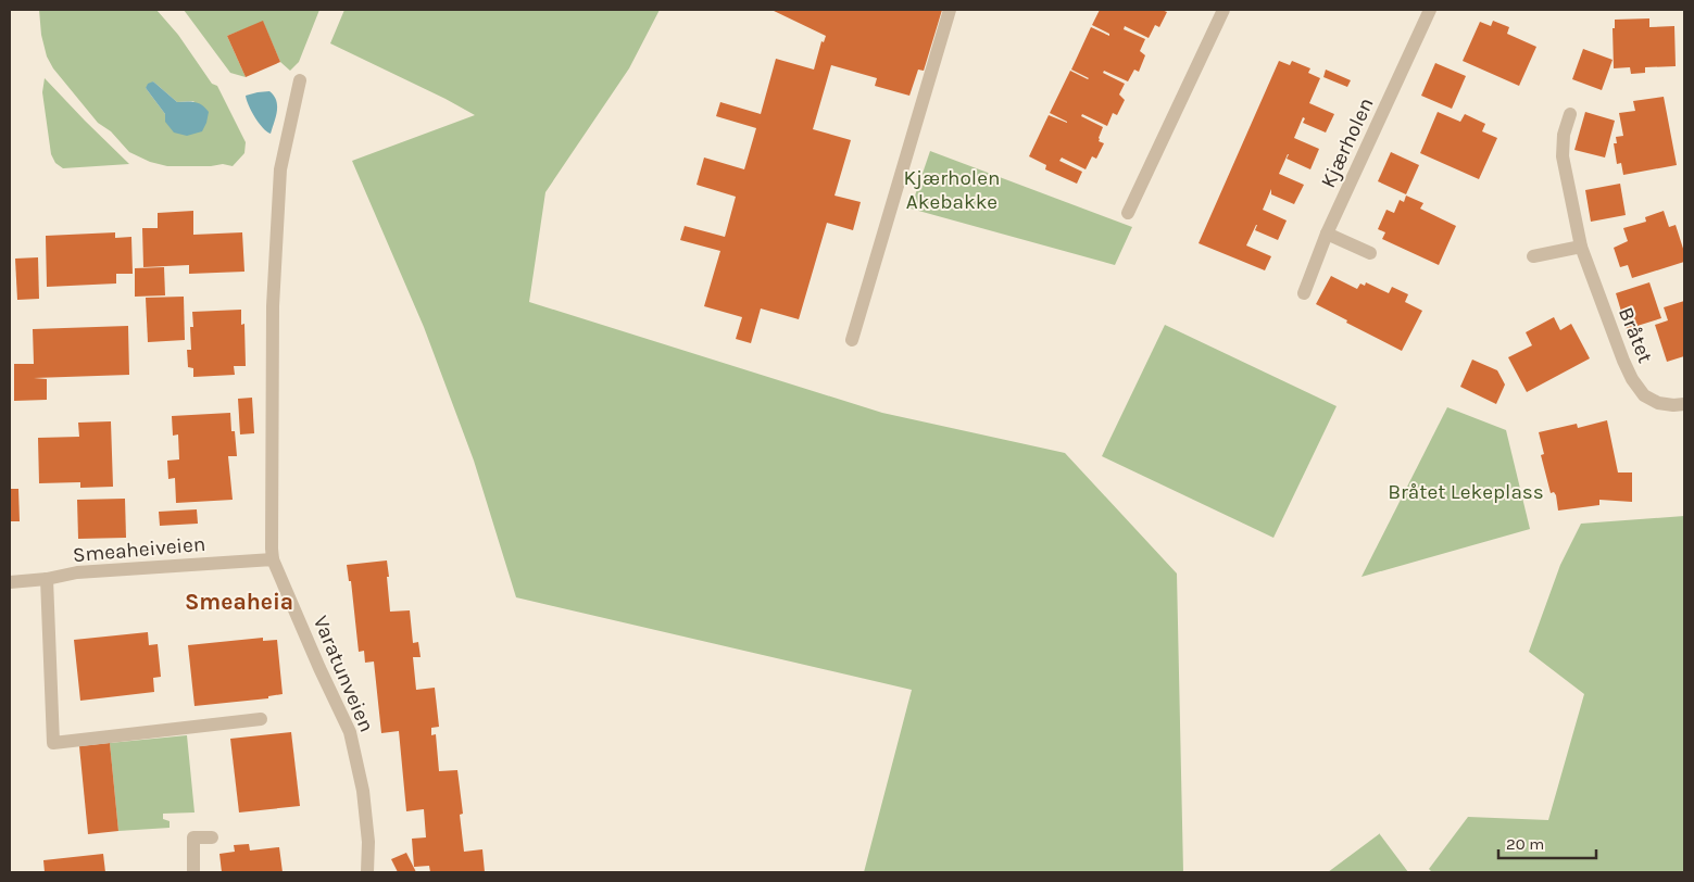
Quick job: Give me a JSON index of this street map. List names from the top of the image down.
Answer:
{
  "streets": {
    "street": [
      "Kjærholen",
      "Bråtet",
      "Smeaheiveien",
      "Varatunveien"
    ]
  },
  "crossings": [
    ["Smeaheiveien", "Varatunveien"]
  ],
  "districts": ["Smeaheia"],
  "parks": ["Kjærholen Akebakke", "Bråtet Lekeplass"],
  "scale_bar": "20 m"
}
